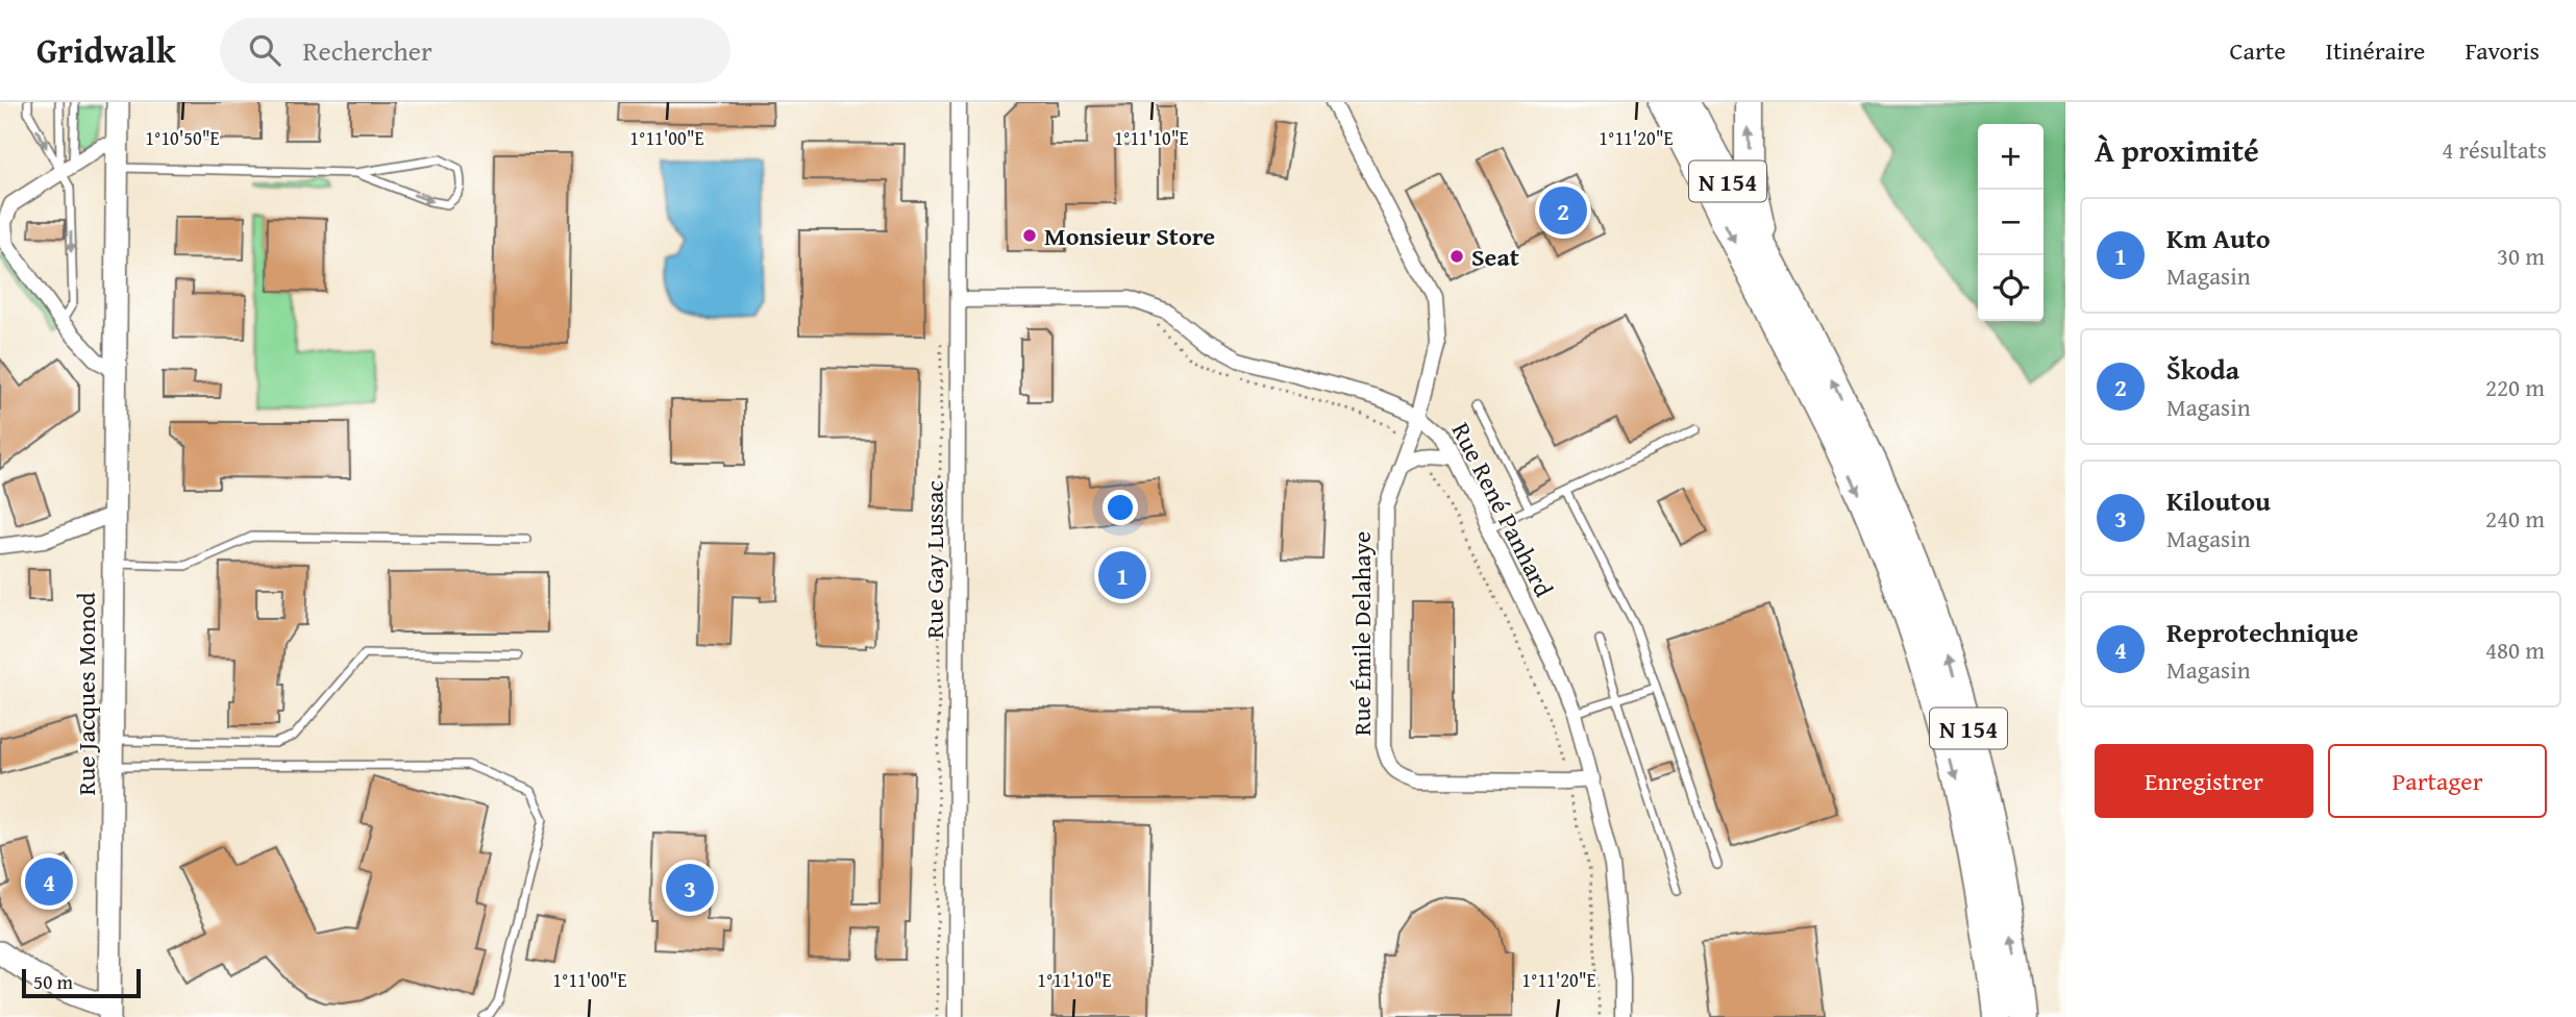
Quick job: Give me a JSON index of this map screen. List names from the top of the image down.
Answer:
{
  "streets": {
    "highway": ["N 154"],
    "street": [
      "Rue René Panhard",
      "Rue Gay Lussac",
      "Rue Émile Delahaye",
      "Rue Jacques Monod"
    ]
  },
  "crossings": [
    ["Rue René Panhard", "Rue Gay Lussac"],
    ["Rue René Panhard", "Rue Émile Delahaye"]
  ],
  "places": ["Monsieur Store", "Seat"],
  "scale_bar": "50 m",
  "page": {
    "header": "Gridwalk",
    "search": "Rechercher",
    "nav": ["Carte", "Itinéraire", "Favoris"],
    "heading": ["À proximité", "4 résultats"],
    "map_buttons": ["+", "−"],
    "pins": [
      "2",
      "1",
      "4",
      "3"
    ],
    "list": [
      {
        "mark": "1",
        "name": "Km Auto",
        "note": "Magasin",
        "value": "30 m"
      },
      {
        "mark": "2",
        "name": "Škoda",
        "note": "Magasin",
        "value": "220 m"
      },
      {
        "mark": "3",
        "name": "Kiloutou",
        "note": "Magasin",
        "value": "240 m"
      },
      {
        "mark": "4",
        "name": "Reprotechnique",
        "note": "Magasin",
        "value": "480 m"
      }
    ],
    "buttons": ["Enregistrer", "Partager"],
    "scale": "50 m"
  },
  "coordinates": [
    "1°10'50\"E",
    "1°11'00\"E",
    "1°11'10\"E",
    "1°11'20\"E"
  ]
}
